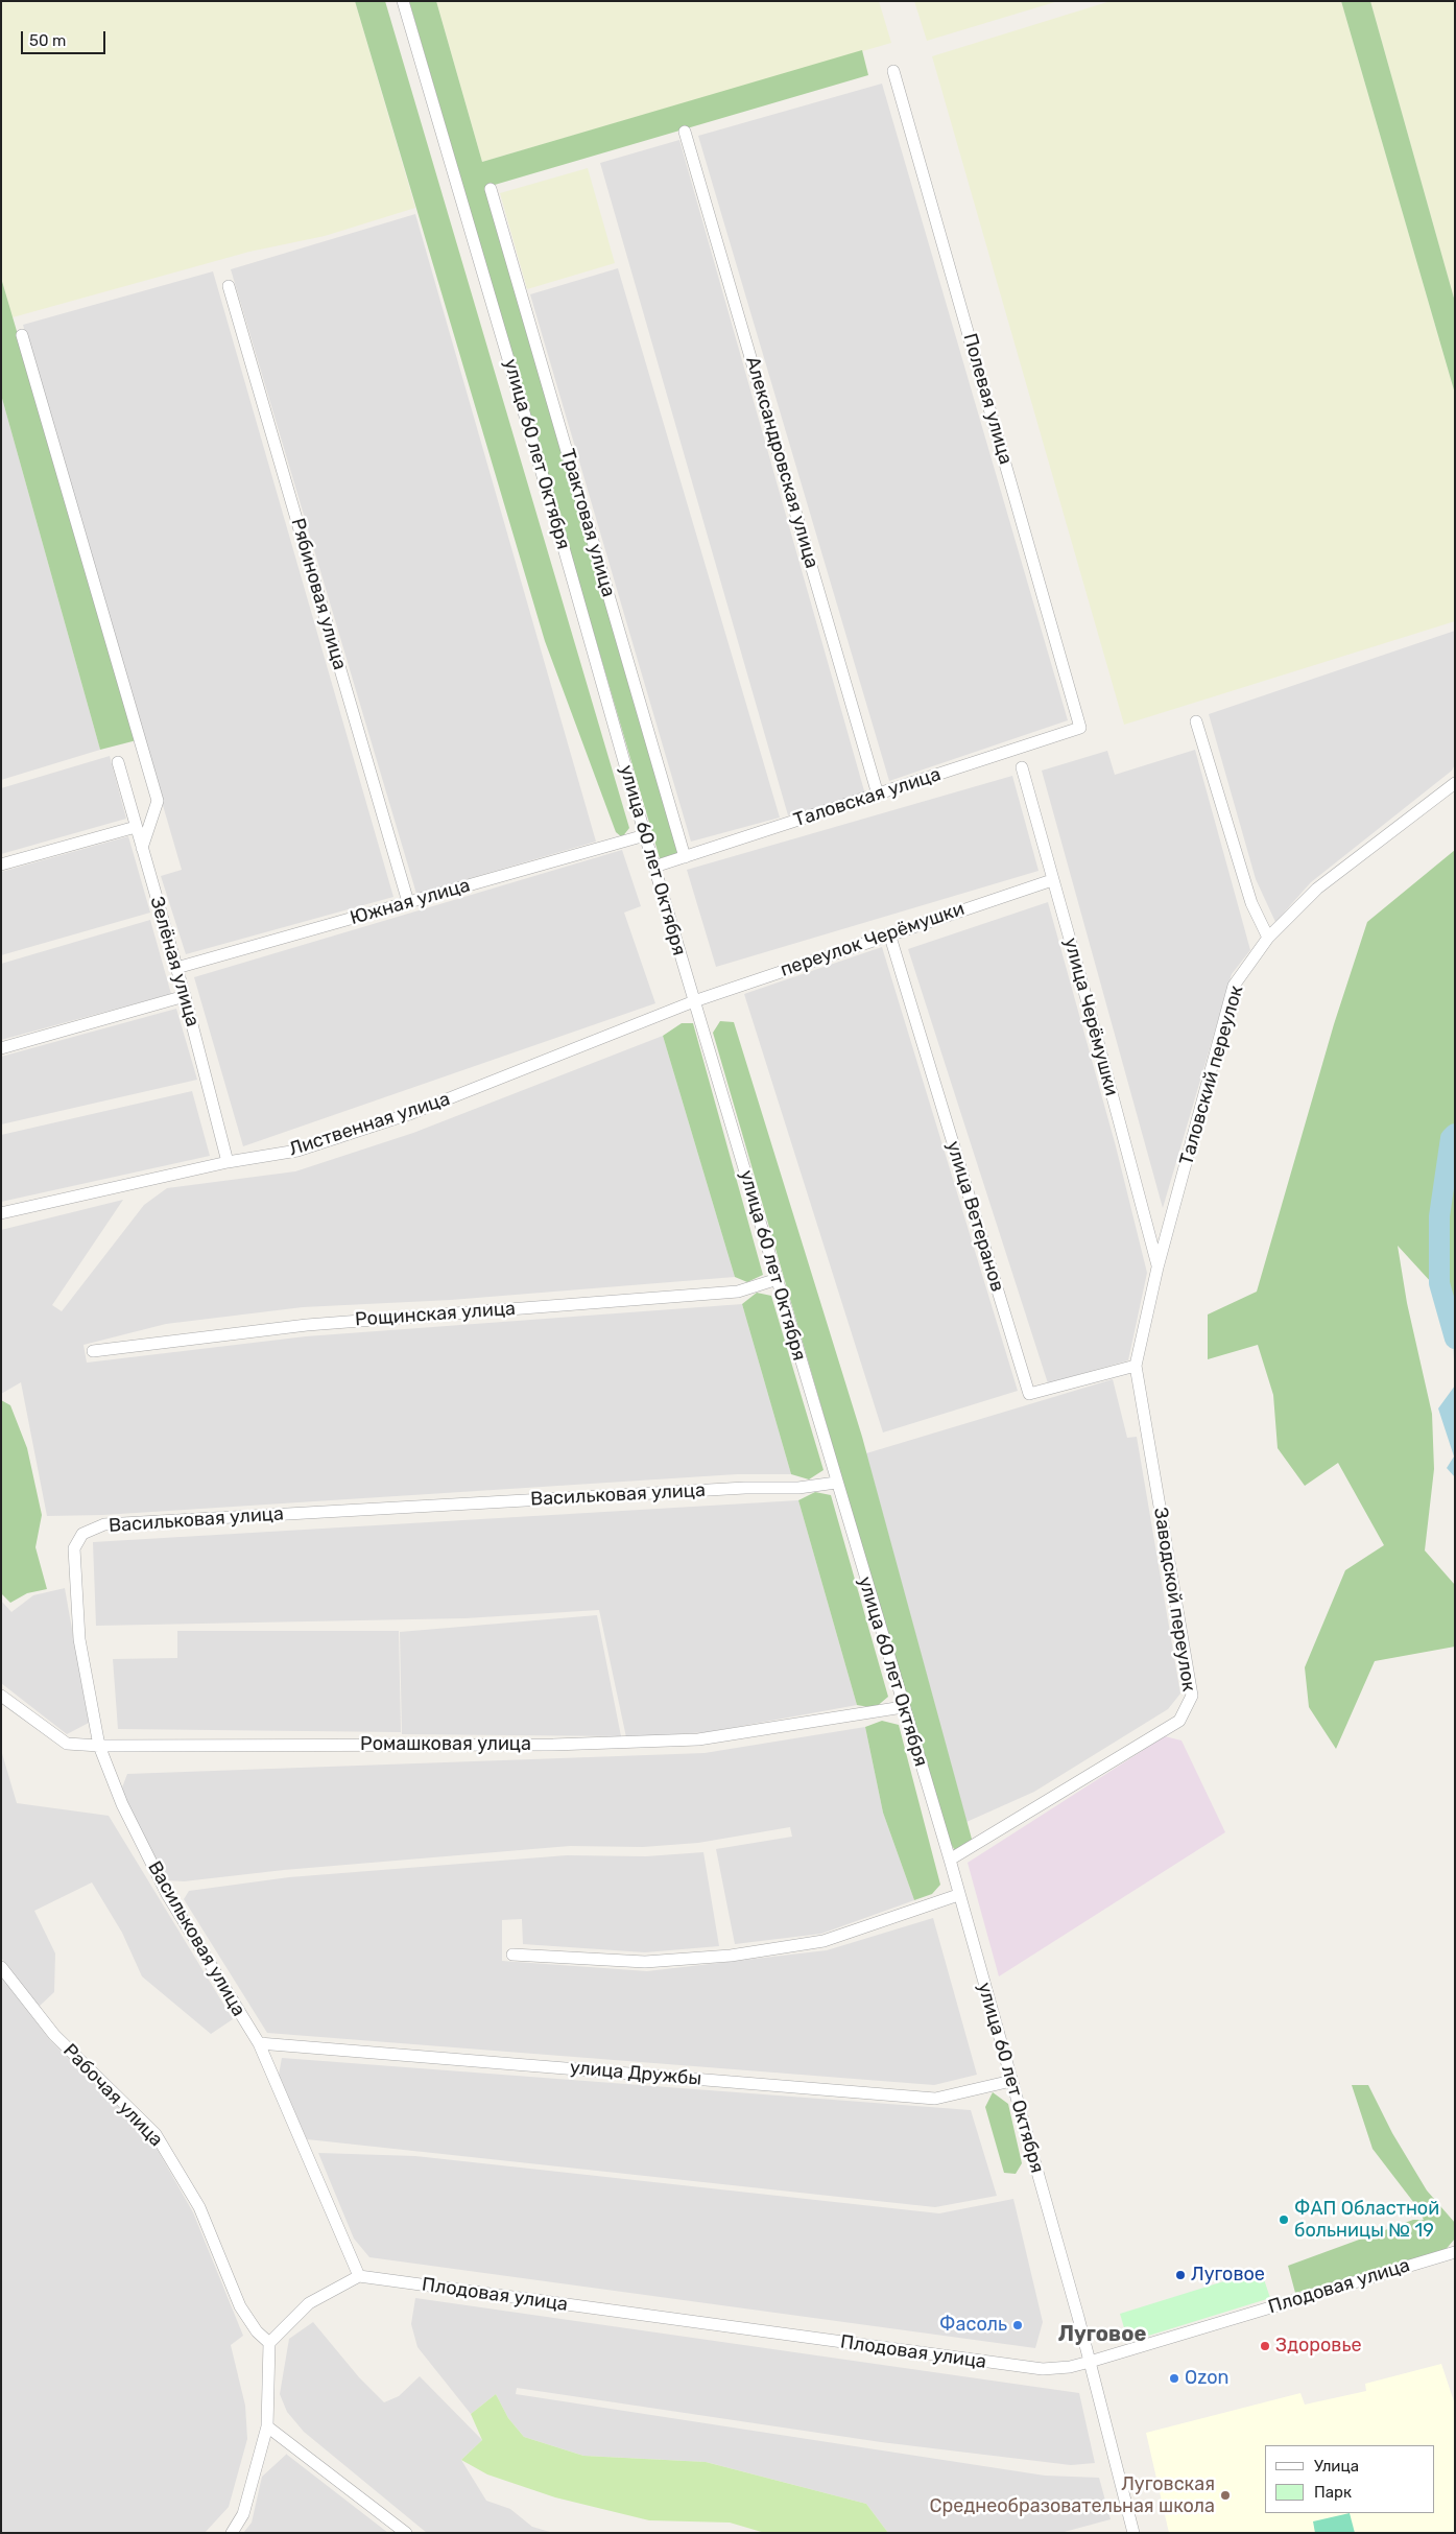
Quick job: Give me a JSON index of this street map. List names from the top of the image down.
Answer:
{
  "streets": {
    "street": [
      "Полевая улица",
      "улица 60 лет Октября",
      "Александровская улица",
      "Трактовая улица",
      "Рябиновая улица",
      "Таловская улица",
      "Южная улица",
      "переулок Черёмушки",
      "Зелёная улица",
      "улица Черёмушки",
      "Таловский переулок",
      "Лиственная улица",
      "улица Ветеранов",
      "Рощинская улица",
      "Васильковая улица",
      "Заводской переулок",
      "Ромашковая улица",
      "улица Дружбы",
      "Рабочая улица",
      "Плодовая улица"
    ]
  },
  "crossings": [
    ["Полевая улица", "Таловская улица"],
    ["улица 60 лет Октября", "Таловская улица"],
    ["улица 60 лет Октября", "Южная улица"],
    ["улица 60 лет Октября", "переулок Черёмушки"],
    ["улица 60 лет Октября", "Лиственная улица"],
    ["улица 60 лет Октября", "Рощинская улица"],
    ["улица 60 лет Октября", "Васильковая улица"],
    ["улица 60 лет Октября", "Заводской переулок"],
    ["улица 60 лет Октября", "Ромашковая улица"],
    ["улица 60 лет Октября", "улица Дружбы"],
    ["улица 60 лет Октября", "Плодовая улица"],
    ["Александровская улица", "Таловская улица"],
    ["Трактовая улица", "Таловская улица"],
    ["Рябиновая улица", "Южная улица"],
    ["Южная улица", "Зелёная улица"],
    ["переулок Черёмушки", "улица Черёмушки"],
    ["переулок Черёмушки", "Лиственная улица"],
    ["переулок Черёмушки", "улица Ветеранов"],
    ["Зелёная улица", "Лиственная улица"],
    ["улица Черёмушки", "Таловский переулок"],
    ["Таловский переулок", "улица Ветеранов"],
    ["Таловский переулок", "Заводской переулок"],
    ["улица Ветеранов", "Заводской переулок"],
    ["Васильковая улица", "Ромашковая улица"],
    ["Васильковая улица", "улица Дружбы"],
    ["Васильковая улица", "Плодовая улица"]
  ],
  "districts": ["Луговое"],
  "places": [
    "ФАП Областной больницы № 19",
    "Луговое",
    "Фасоль",
    "Здоровье",
    "Ozon",
    "Луговская Среднеобразовательная школа"
  ],
  "legend": ["Улица", "Парк"],
  "scale_bar": "50 m"
}
